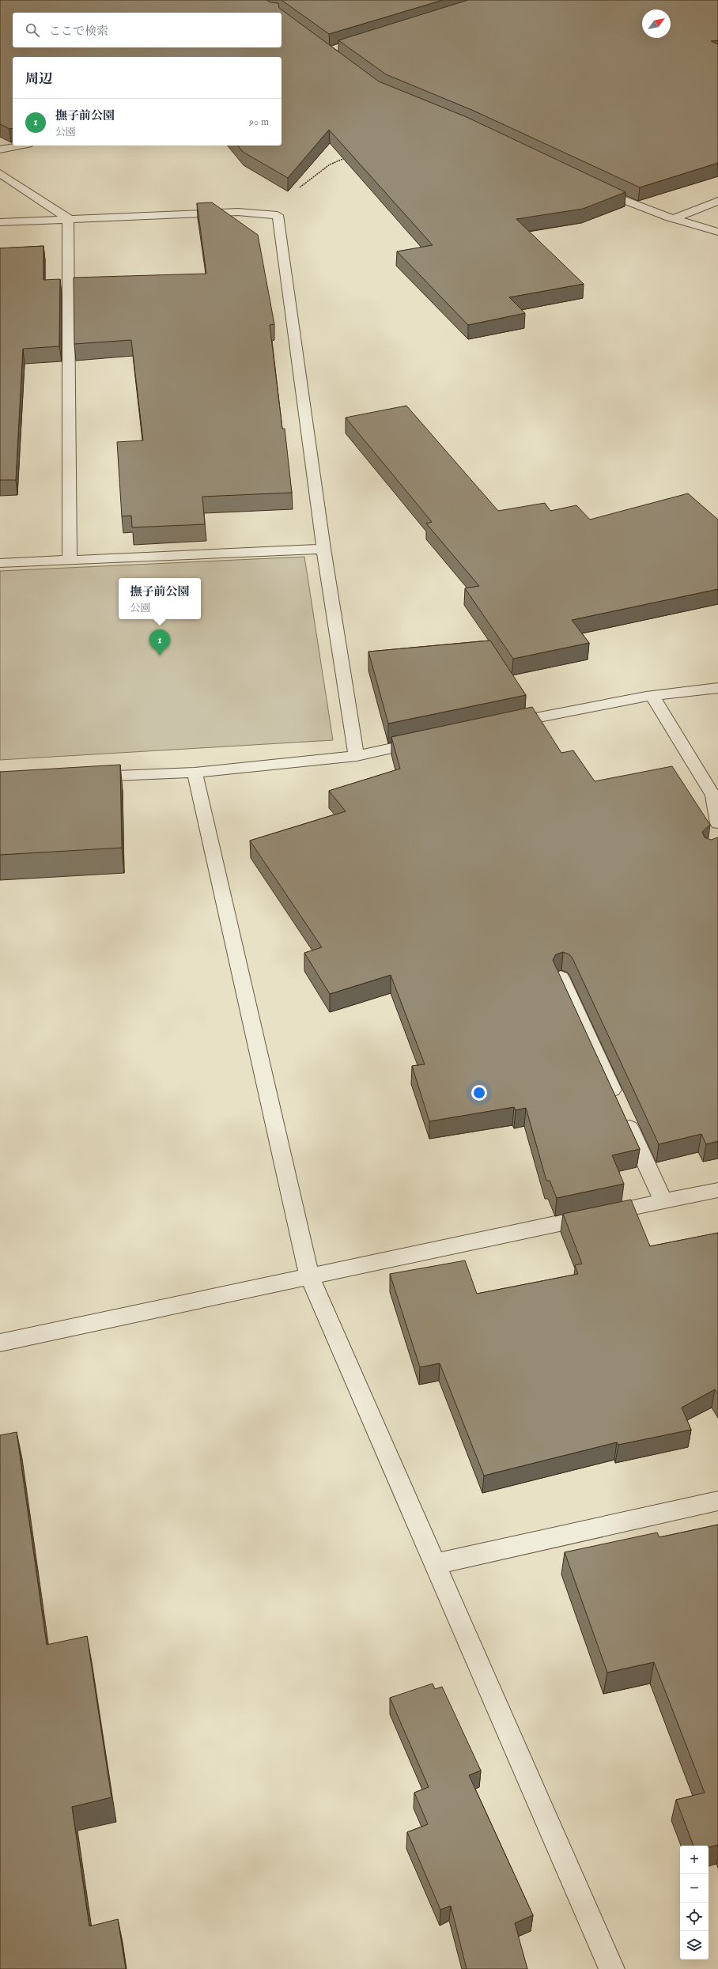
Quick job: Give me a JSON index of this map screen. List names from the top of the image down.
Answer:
{
  "north": "top right",
  "page": {
    "search": "ここで検索",
    "heading": "周辺",
    "list": [
      {
        "mark": "1",
        "name": "撫子前公園",
        "note": "公園",
        "value": "90 m"
      }
    ],
    "popup": ["撫子前公園", "公園"],
    "pins": "1",
    "map_buttons": ["+", "−"]
  }
}
